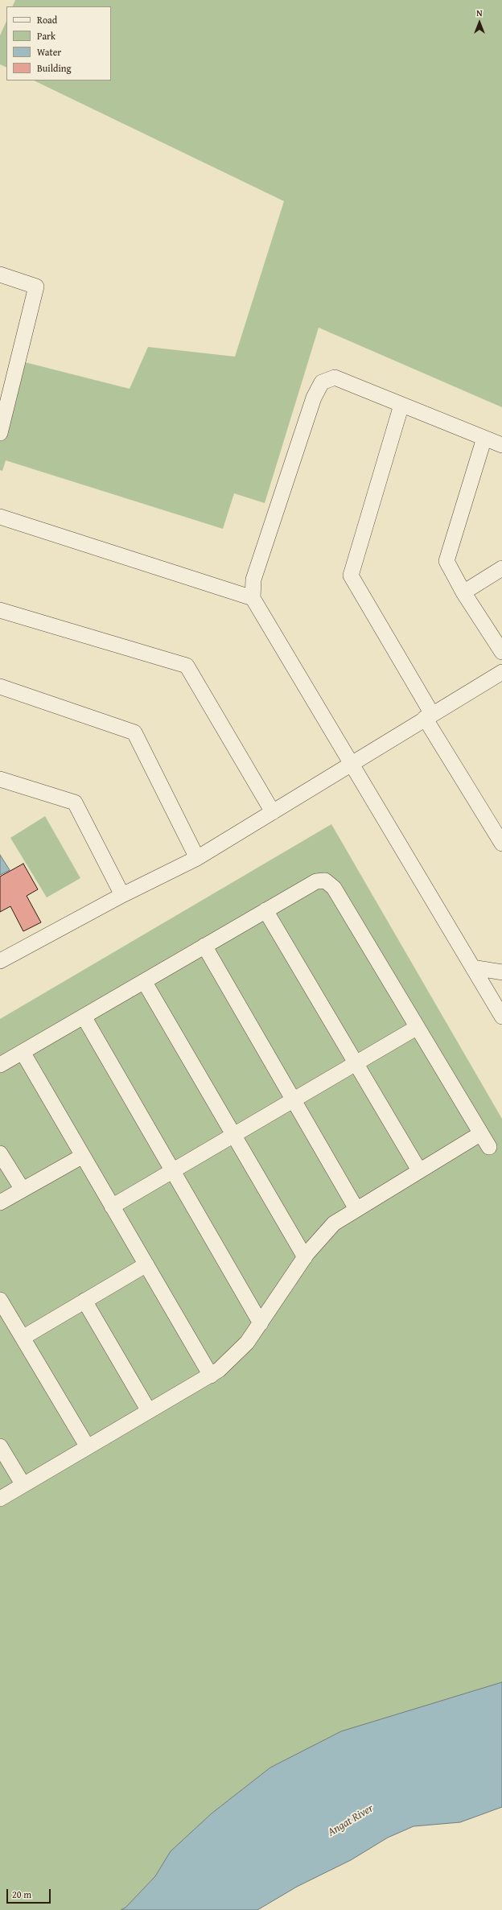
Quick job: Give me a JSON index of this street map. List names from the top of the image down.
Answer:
{
  "water": ["Angat River"],
  "legend": [
    "Road",
    "Park",
    "Water",
    "Building"
  ],
  "scale_bar": "20 m",
  "north": "top"
}
